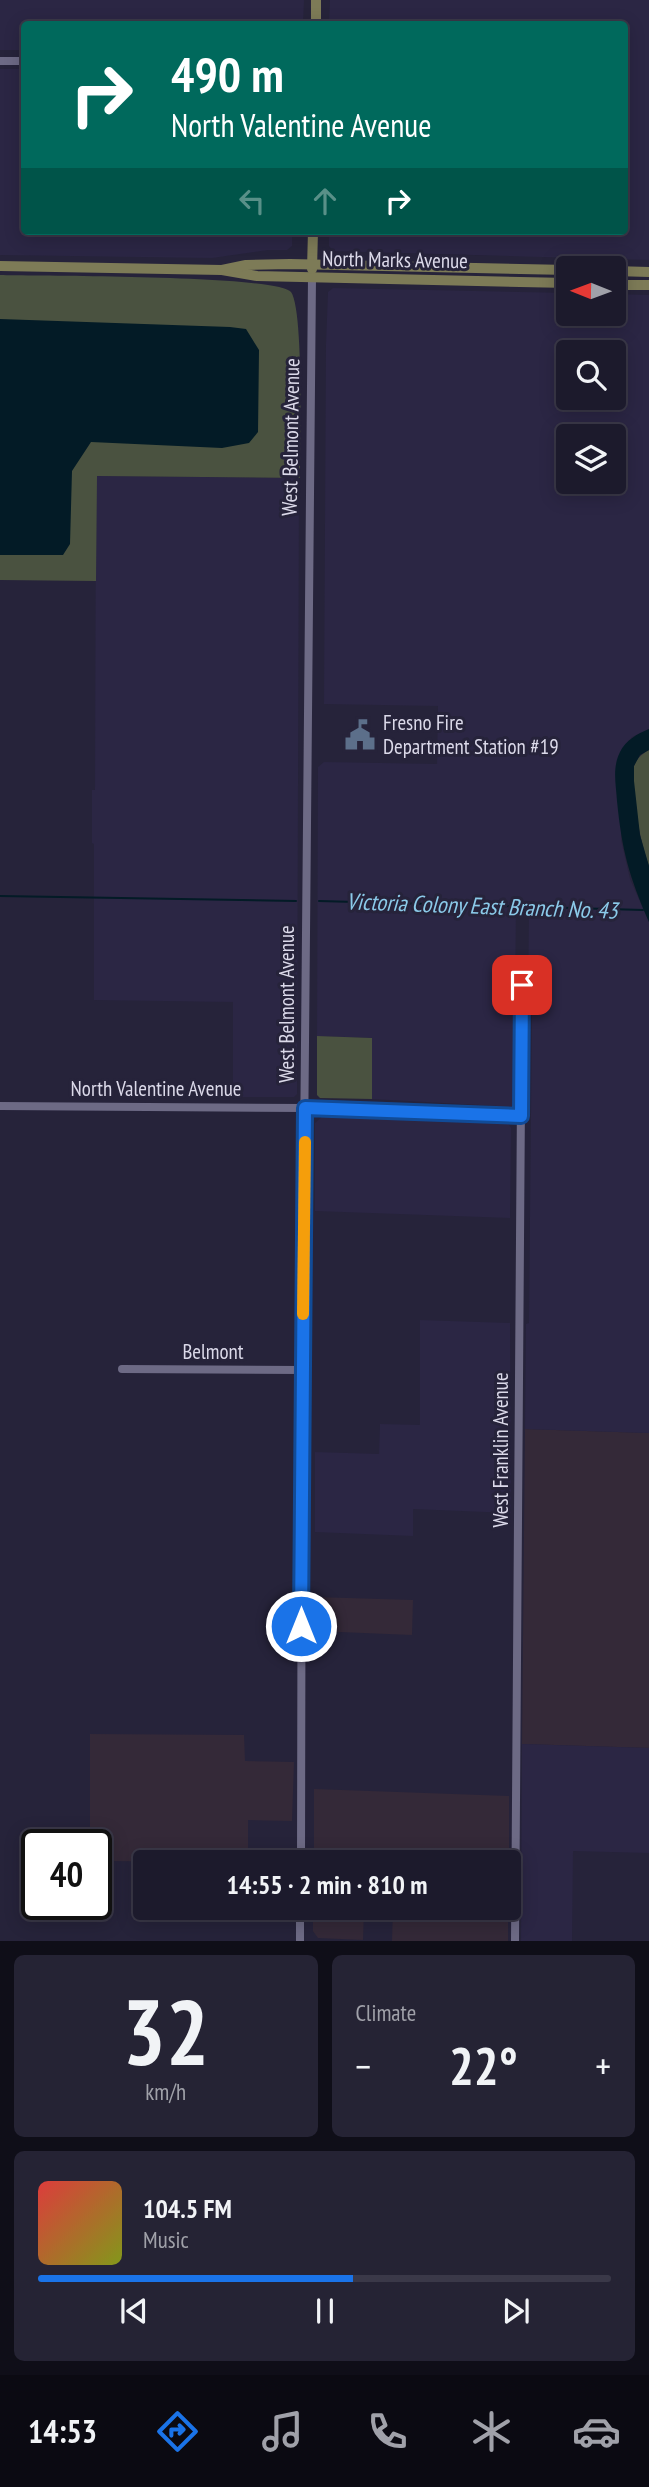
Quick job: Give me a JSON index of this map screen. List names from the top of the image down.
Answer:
{
  "streets": {
    "main road": ["North Marks Avenue", "West Belmont Avenue"],
    "street": ["North Valentine Avenue", "Belmont", "West Franklin Avenue"]
  },
  "crossings": [
    ["North Marks Avenue", "West Belmont Avenue"],
    ["West Belmont Avenue", "North Valentine Avenue"],
    ["West Belmont Avenue", "Belmont"],
    ["North Valentine Avenue", "West Franklin Avenue"]
  ],
  "water": ["Victoria Colony East Branch No. 43"],
  "places": {
    "public building": ["Fresno Fire Department Station #19"]
  },
  "north": "left",
  "page": {
    "turn": ["490 m", "North Valentine Avenue"],
    "limit": "40",
    "trip": "14:55 · 2 min · 810 m",
    "tile": [
      ["32", "km/h"],
      "Climate"
    ],
    "heat": ["−", "22°", "+"],
    "song": ["104.5 FM", "Music"],
    "tabs": "14:53"
  }
}
